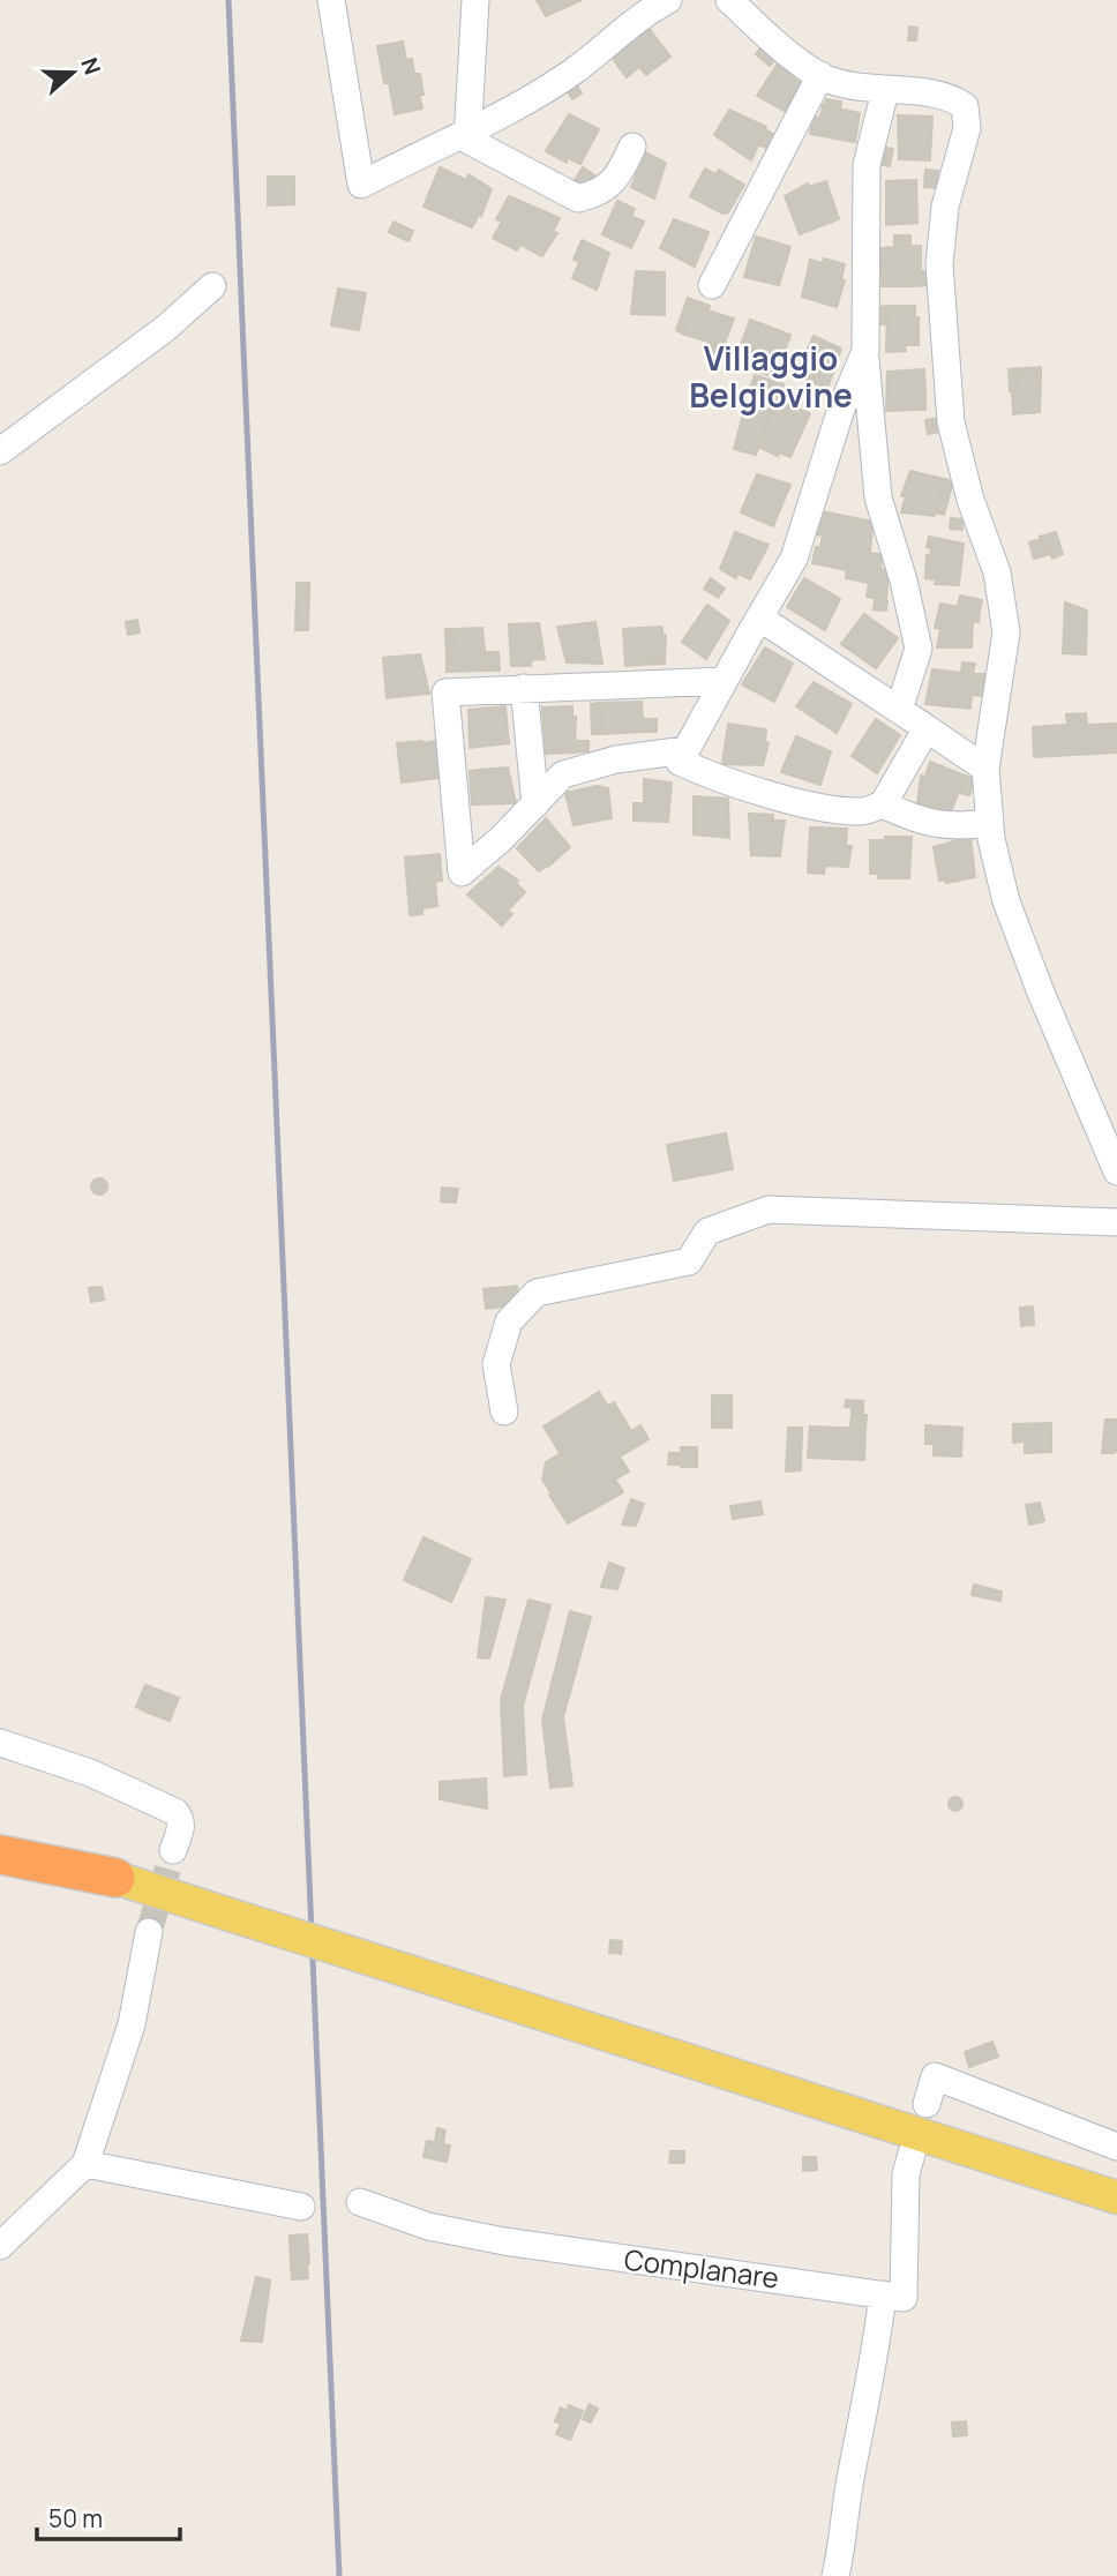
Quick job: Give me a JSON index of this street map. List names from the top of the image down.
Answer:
{
  "streets": {
    "street": ["Complanare"]
  },
  "districts": ["Villaggio Belgiovine"],
  "scale_bar": "50 m",
  "north": "right"
}
